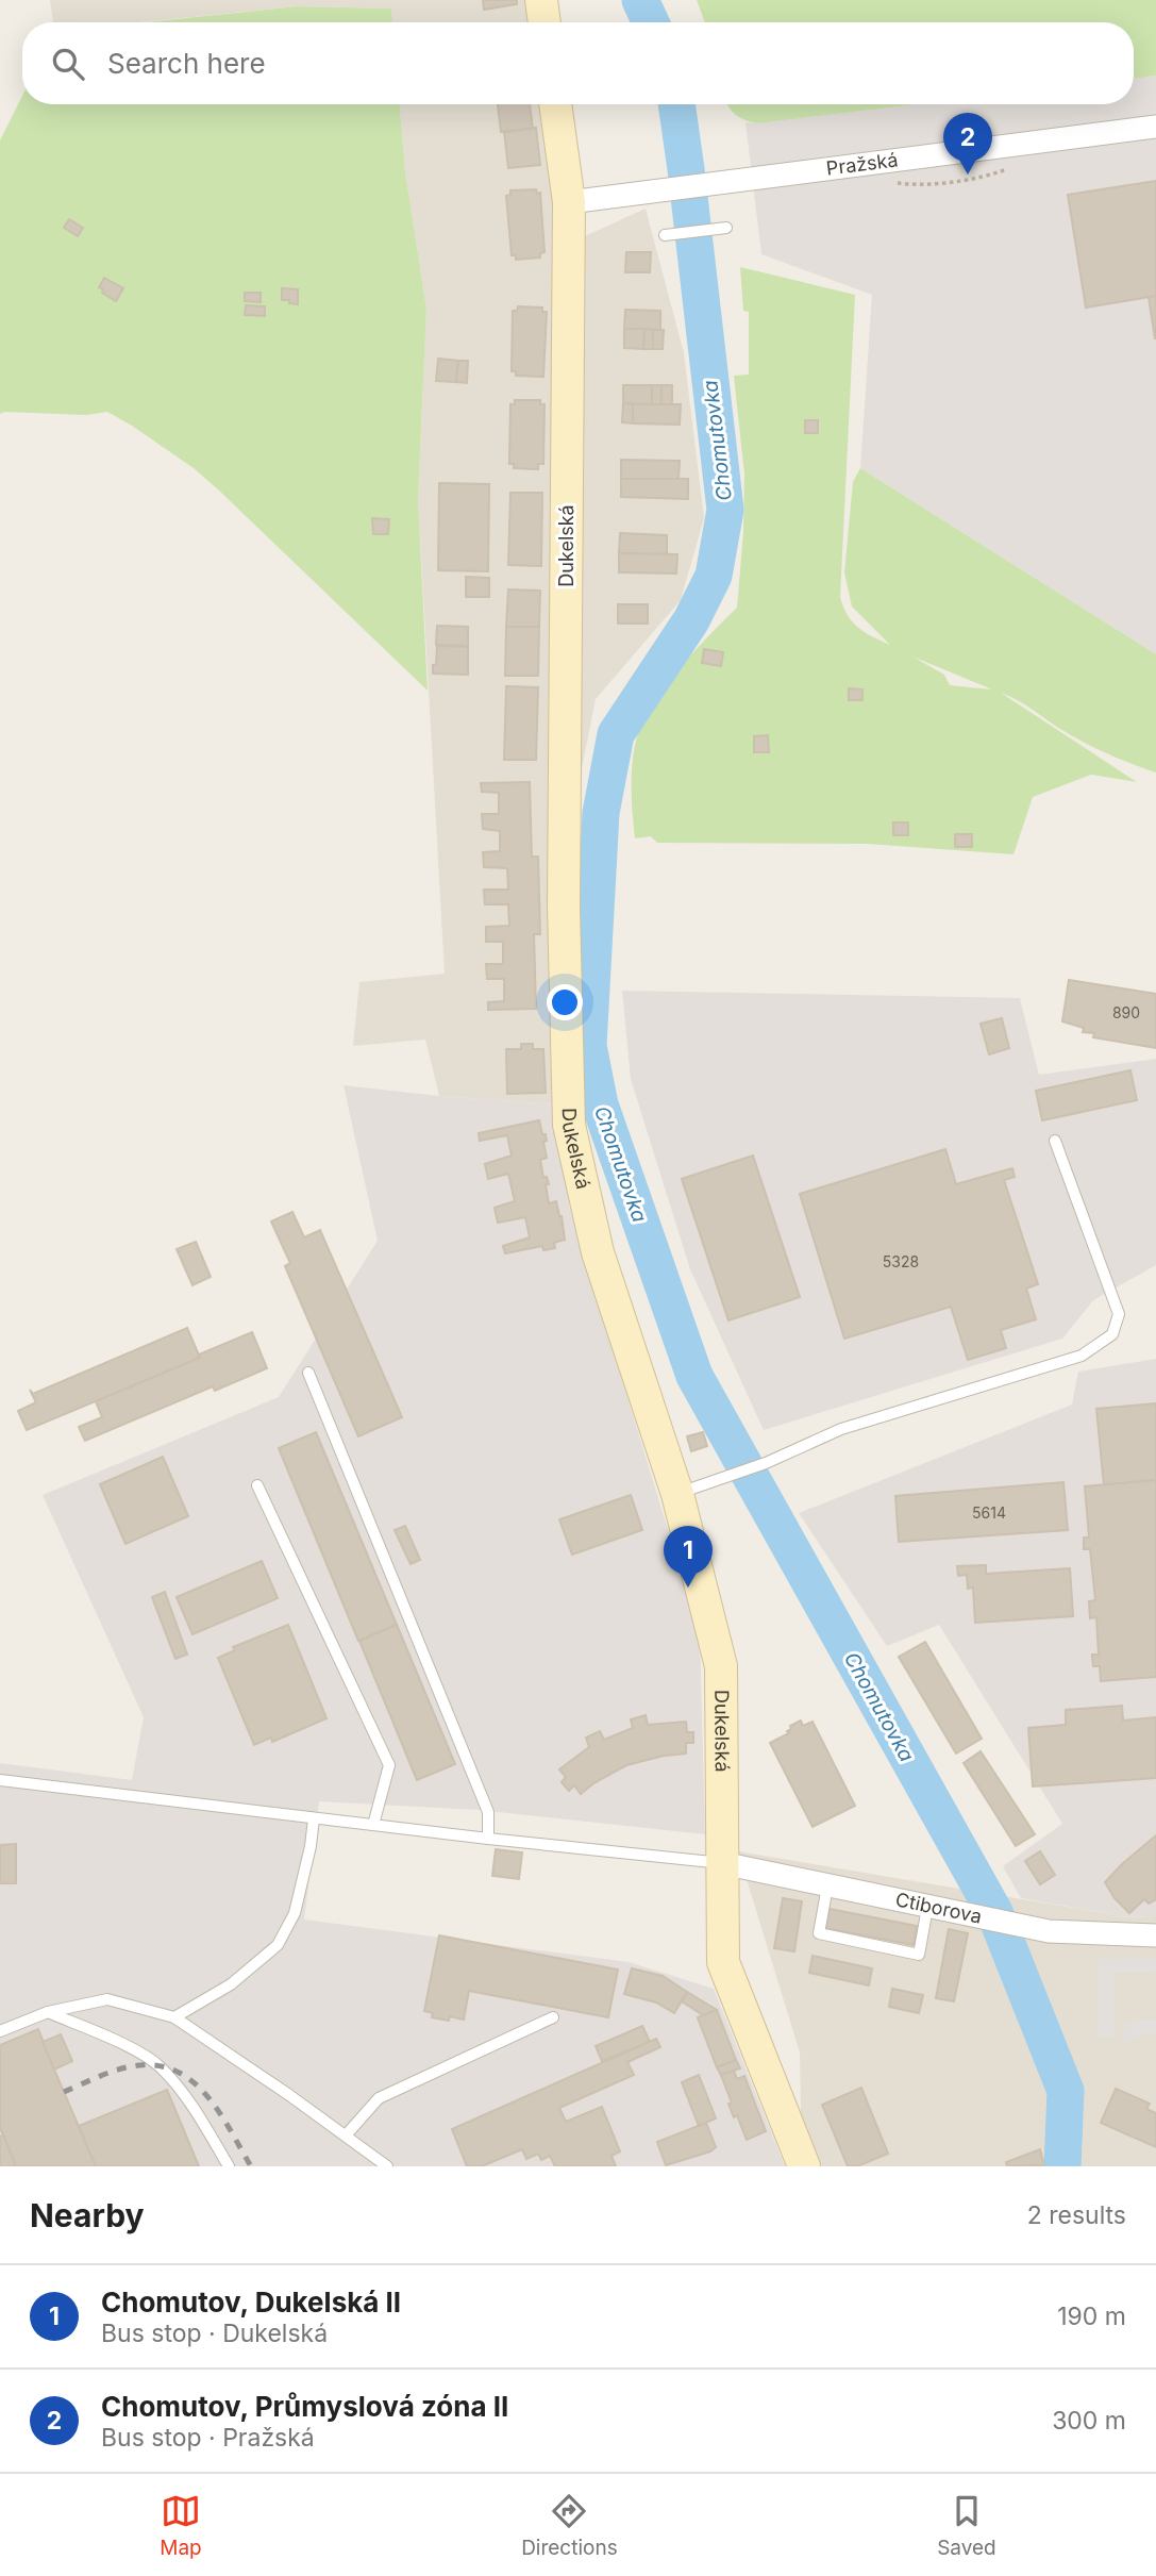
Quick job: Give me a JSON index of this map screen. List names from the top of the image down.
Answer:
{
  "streets": {
    "street": ["Pražská", "Dukelská", "Ctiborova"]
  },
  "crossings": [
    ["Pražská", "Dukelská"],
    ["Dukelská", "Ctiborova"]
  ],
  "water": ["Chomutovka"],
  "house_numbers": ["890", "5328", "5614"],
  "page": {
    "search": "Search here",
    "pins": ["2", "1"],
    "heading": ["Nearby", "2 results"],
    "list": [
      {
        "mark": "1",
        "name": "Chomutov, Dukelská II",
        "note": "Bus stop · Dukelská",
        "value": "190 m"
      },
      {
        "mark": "2",
        "name": "Chomutov, Průmyslová zóna II",
        "note": "Bus stop · Pražská",
        "value": "300 m"
      }
    ],
    "nav": ["Map", "Directions", "Saved"]
  }
}
